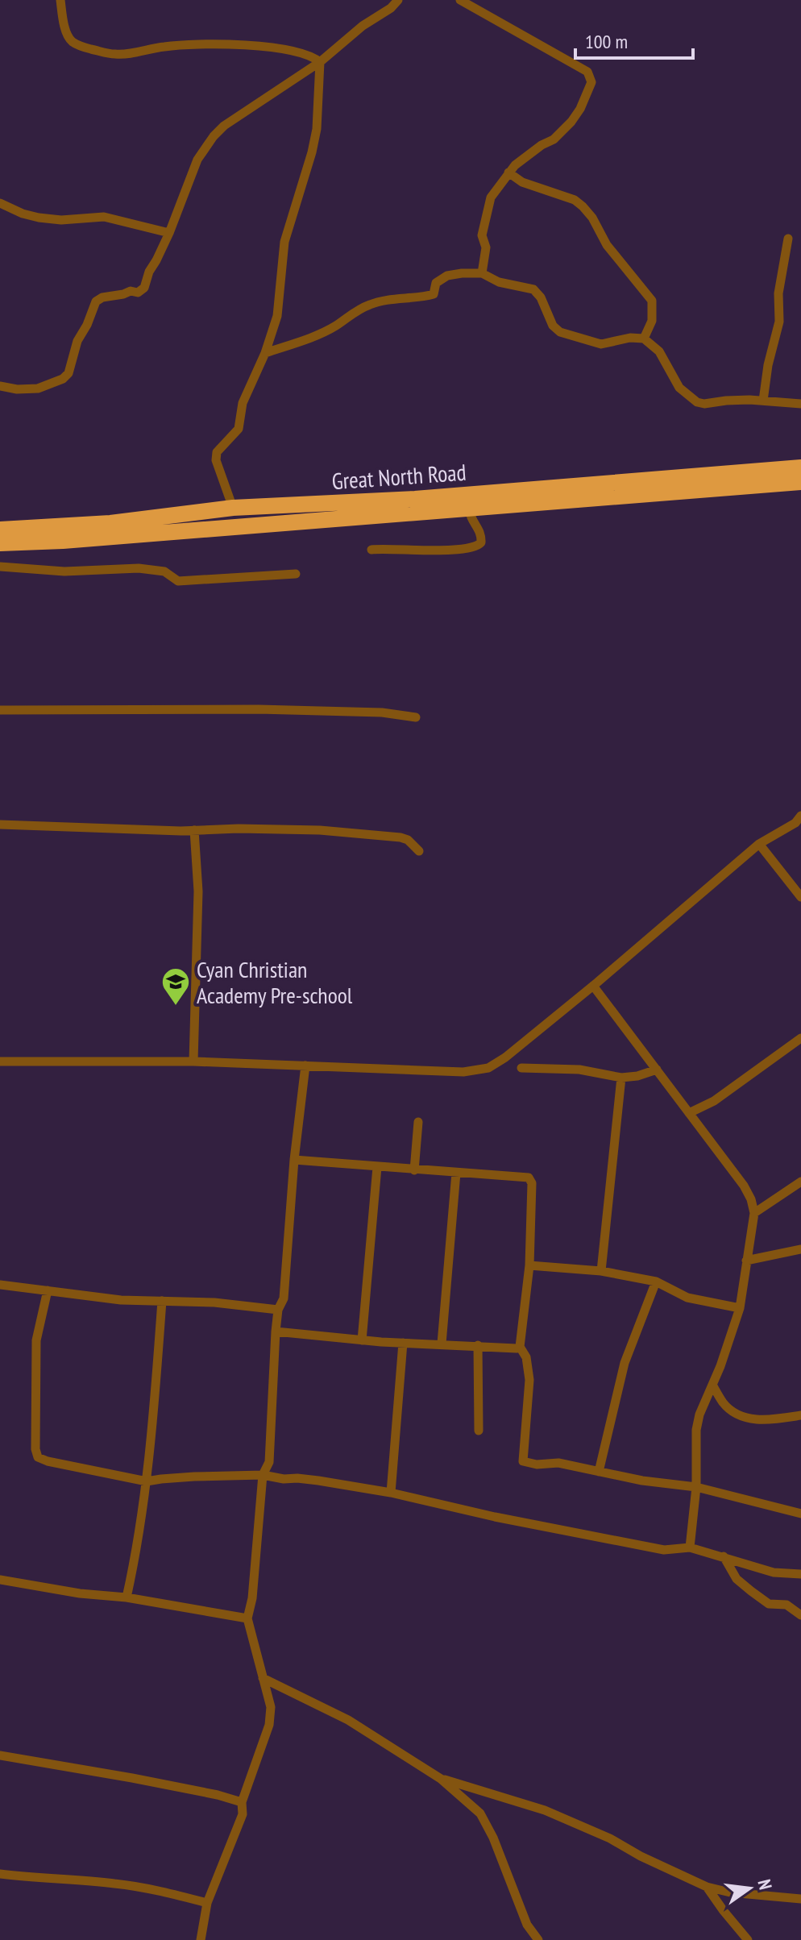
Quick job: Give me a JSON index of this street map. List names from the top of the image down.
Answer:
{
  "streets": {
    "highway": ["Great North Road"]
  },
  "places": {
    "school or university": ["Cyan Christian Academy Pre-school"]
  },
  "scale_bar": "100 m",
  "north": "right"
}
